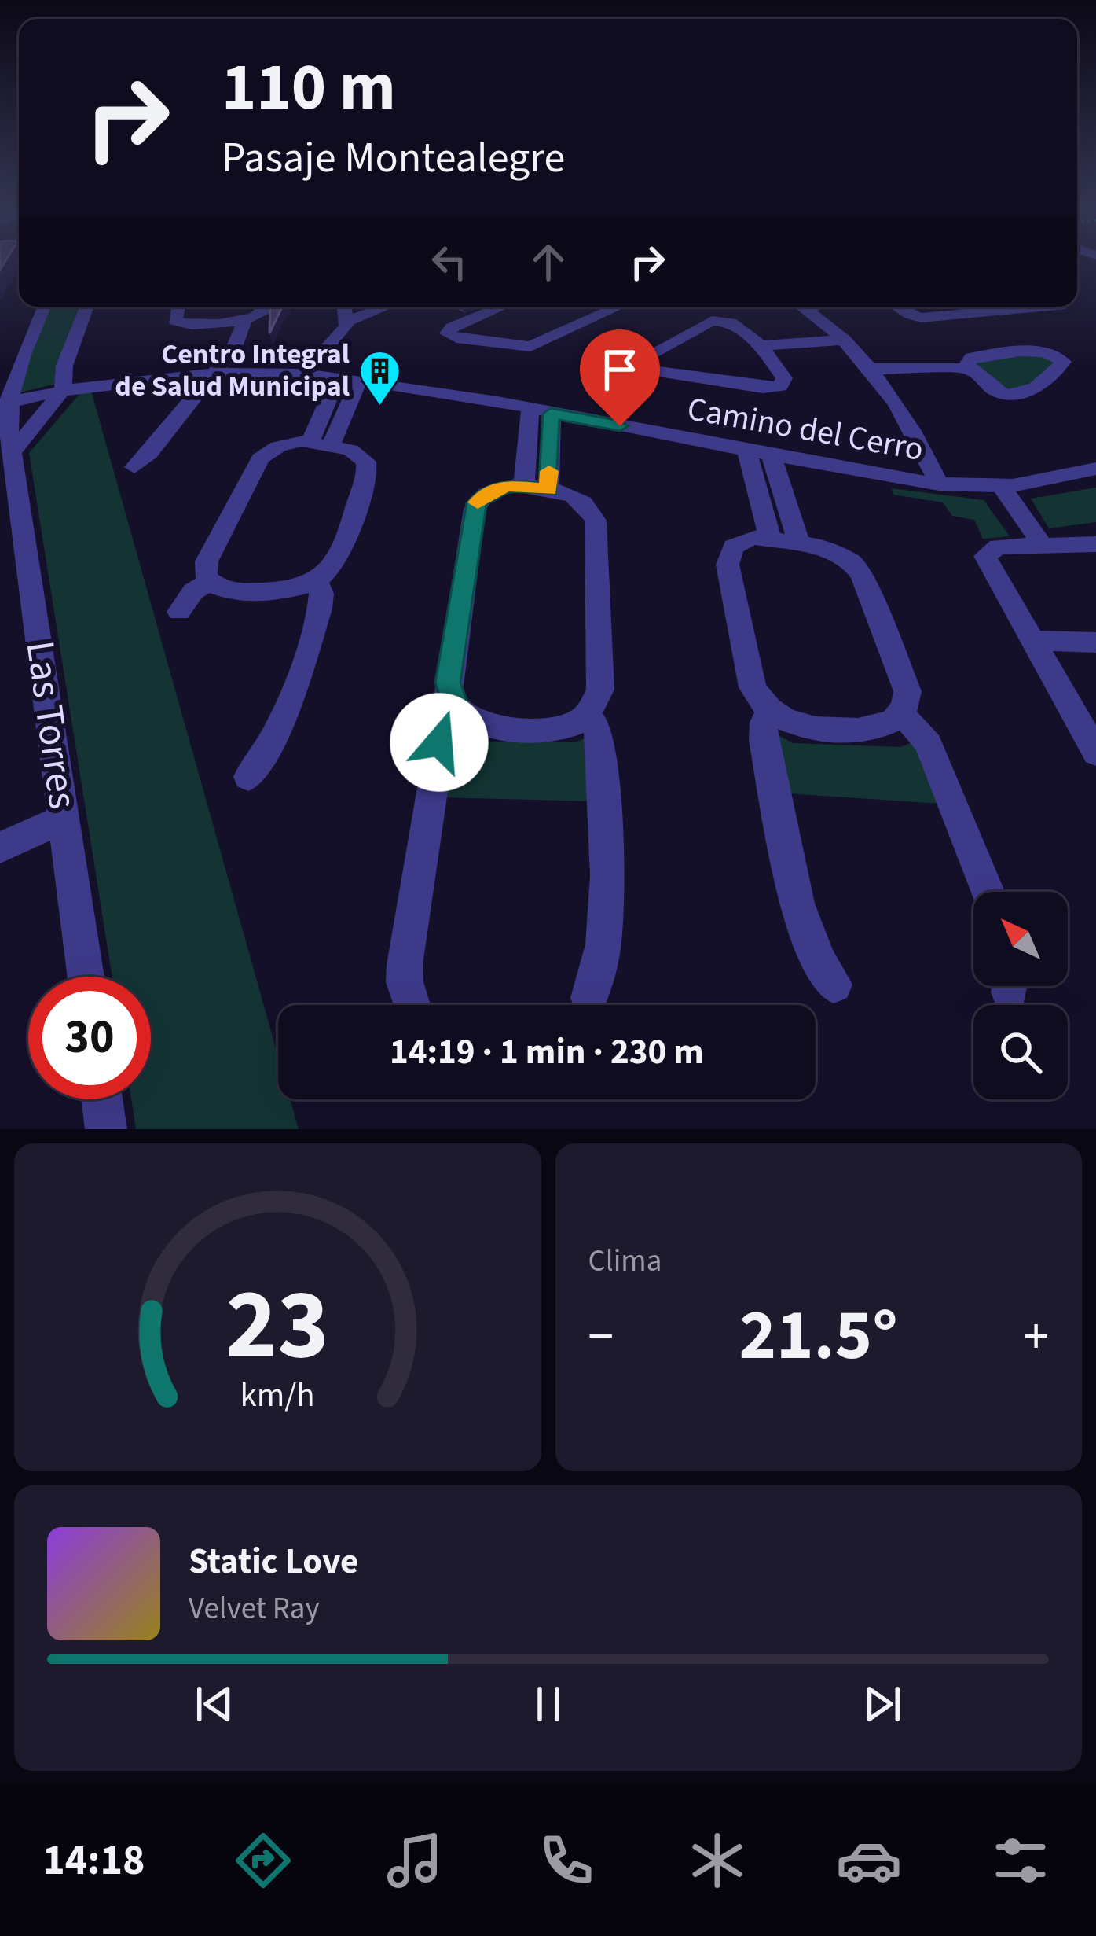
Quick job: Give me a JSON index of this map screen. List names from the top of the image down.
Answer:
{
  "streets": {
    "street": ["Camino del Cerro", "Las Torres"]
  },
  "crossings": [
    ["Camino del Cerro", "Las Torres"]
  ],
  "places": {
    "building": ["Centro Integral de Salud Municipal"]
  },
  "north": "top left",
  "page": {
    "turn": ["110 m", "Pasaje Montealegre"],
    "limit": "30",
    "trip": "14:19 · 1 min · 230 m",
    "tile": "Clima",
    "heat": ["−", "21.5°", "+"],
    "song": ["Static Love", "Velvet Ray"],
    "tabs": "14:18",
    "gauge": ["23", "km/h"]
  }
}
